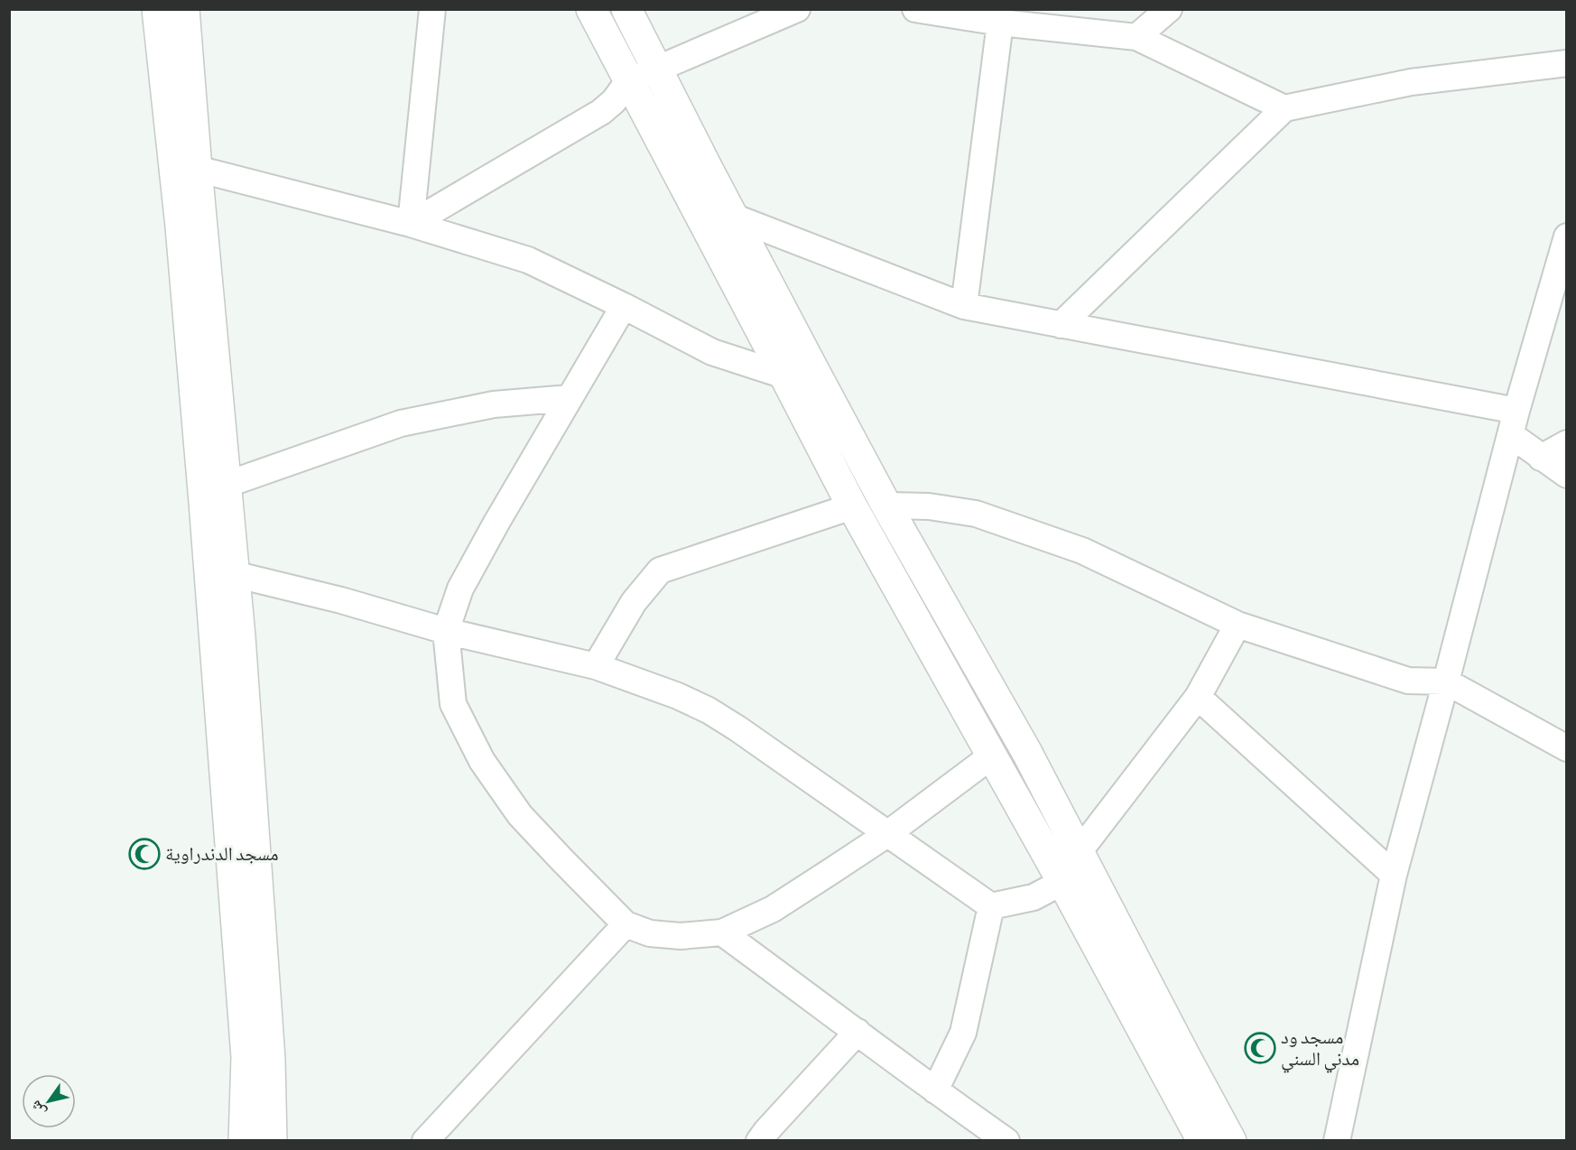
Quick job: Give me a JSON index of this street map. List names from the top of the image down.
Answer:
{
  "places": {
    "mosque": ["مسجد الدندراوية", "مسجد ود مدني السني"]
  },
  "north": "bottom left"
}
